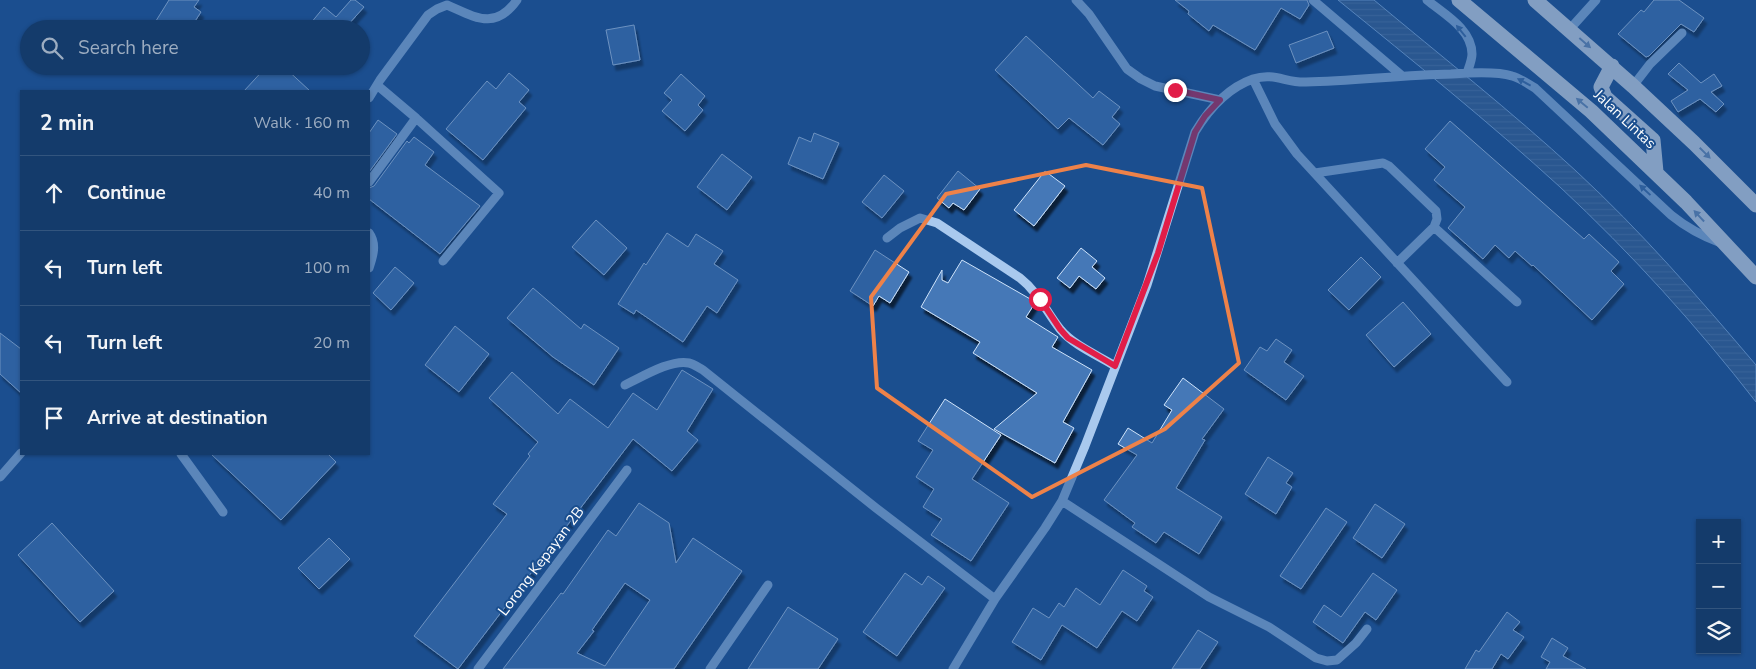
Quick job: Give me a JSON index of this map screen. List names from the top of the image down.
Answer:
{
  "streets": {
    "highway": ["Jalan Lintas"],
    "street": ["Lorong Kepayan 2B"]
  },
  "page": {
    "search": "Search here",
    "heading": ["2 min", "Walk · 160 m"],
    "list": [
      ["Continue", "40 m"],
      ["Turn left", "100 m"],
      ["Turn left", "20 m"],
      "Arrive at destination"
    ],
    "map_buttons": ["+", "−"]
  }
}
